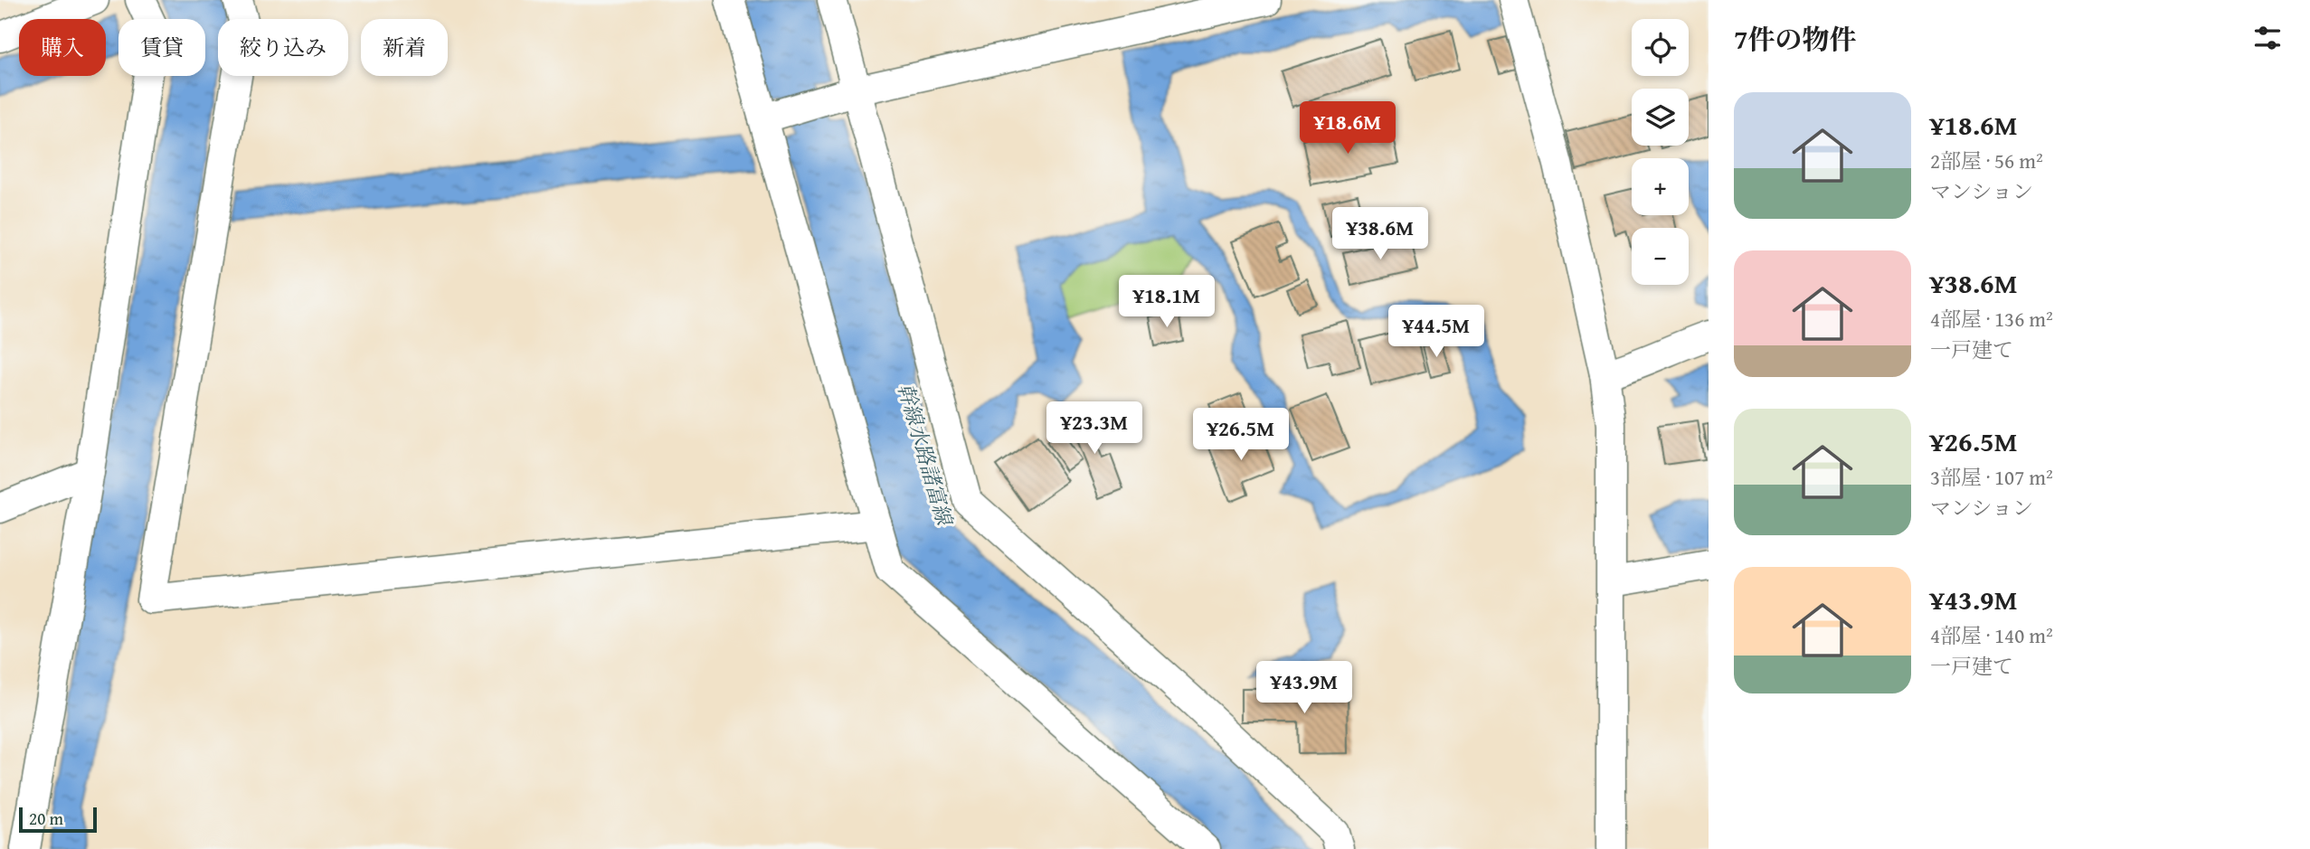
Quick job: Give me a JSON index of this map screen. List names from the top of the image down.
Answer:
{
  "water": ["幹線水路諸富線"],
  "scale_bar": "20 m",
  "page": {
    "heading": "7件の物件",
    "map_buttons": ["+", "−"],
    "chip": [
      "購入",
      "賃貸",
      "絞り込み",
      "新着"
    ],
    "list": [
      {
        "name": "¥18.6M",
        "note": "2部屋 · 56 m² · マンション"
      },
      {
        "name": "¥38.6M",
        "note": "4部屋 · 136 m² · 一戸建て"
      },
      {
        "name": "¥26.5M",
        "note": "3部屋 · 107 m² · マンション"
      },
      {
        "name": "¥43.9M",
        "note": "4部屋 · 140 m² · 一戸建て"
      }
    ],
    "price": [
      "¥18.6M",
      "¥38.6M",
      "¥18.1M",
      "¥44.5M",
      "¥23.3M",
      "¥26.5M",
      "¥43.9M"
    ],
    "scale": "20 m"
  }
}
